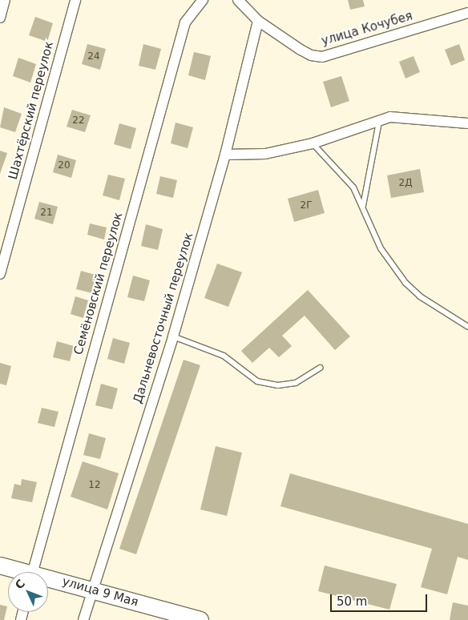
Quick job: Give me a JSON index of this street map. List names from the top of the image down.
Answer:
{
  "streets": {
    "main road": ["улица 9 Мая"],
    "street": [
      "улица Кочубея",
      "Шахтёрский переулок",
      "Семёновский переулок",
      "Дальневосточный переулок"
    ]
  },
  "crossings": [
    ["улица Кочубея", "Дальневосточный переулок"],
    ["Дальневосточный переулок", "улица 9 Мая"]
  ],
  "house_numbers": [
    "24",
    "22",
    "20",
    "2Д",
    "2Г",
    "21",
    "12"
  ],
  "scale_bar": "50 m",
  "north": "top left"
}
